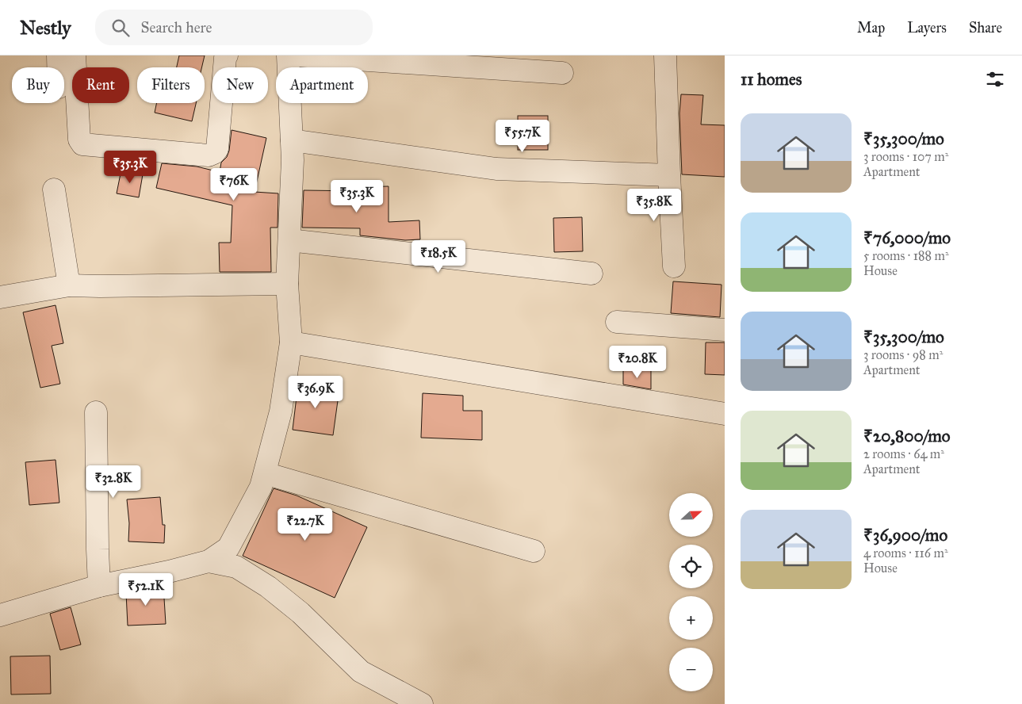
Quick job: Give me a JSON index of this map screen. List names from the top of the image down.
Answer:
{
  "north": "right",
  "page": {
    "header": "Nestly",
    "search": "Search here",
    "nav": ["Map", "Layers", "Share"],
    "heading": "11 homes",
    "chip": [
      "Buy",
      "Rent",
      "Filters",
      "New",
      "Apartment"
    ],
    "list": [
      {
        "name": "₹35,300/mo",
        "note": "3 rooms · 107 m² · Apartment"
      },
      {
        "name": "₹76,000/mo",
        "note": "5 rooms · 188 m² · House"
      },
      {
        "name": "₹35,300/mo",
        "note": "3 rooms · 98 m² · Apartment"
      },
      {
        "name": "₹20,800/mo",
        "note": "2 rooms · 64 m² · Apartment"
      },
      {
        "name": "₹36,900/mo",
        "note": "4 rooms · 116 m² · House"
      }
    ],
    "price": [
      "₹55.7K",
      "₹35.3K",
      "₹76K",
      "₹35.3K",
      "₹35.8K",
      "₹18.5K",
      "₹20.8K",
      "₹36.9K",
      "₹32.8K",
      "₹22.7K",
      "₹52.1K"
    ],
    "map_buttons": ["+", "−"]
  }
}
